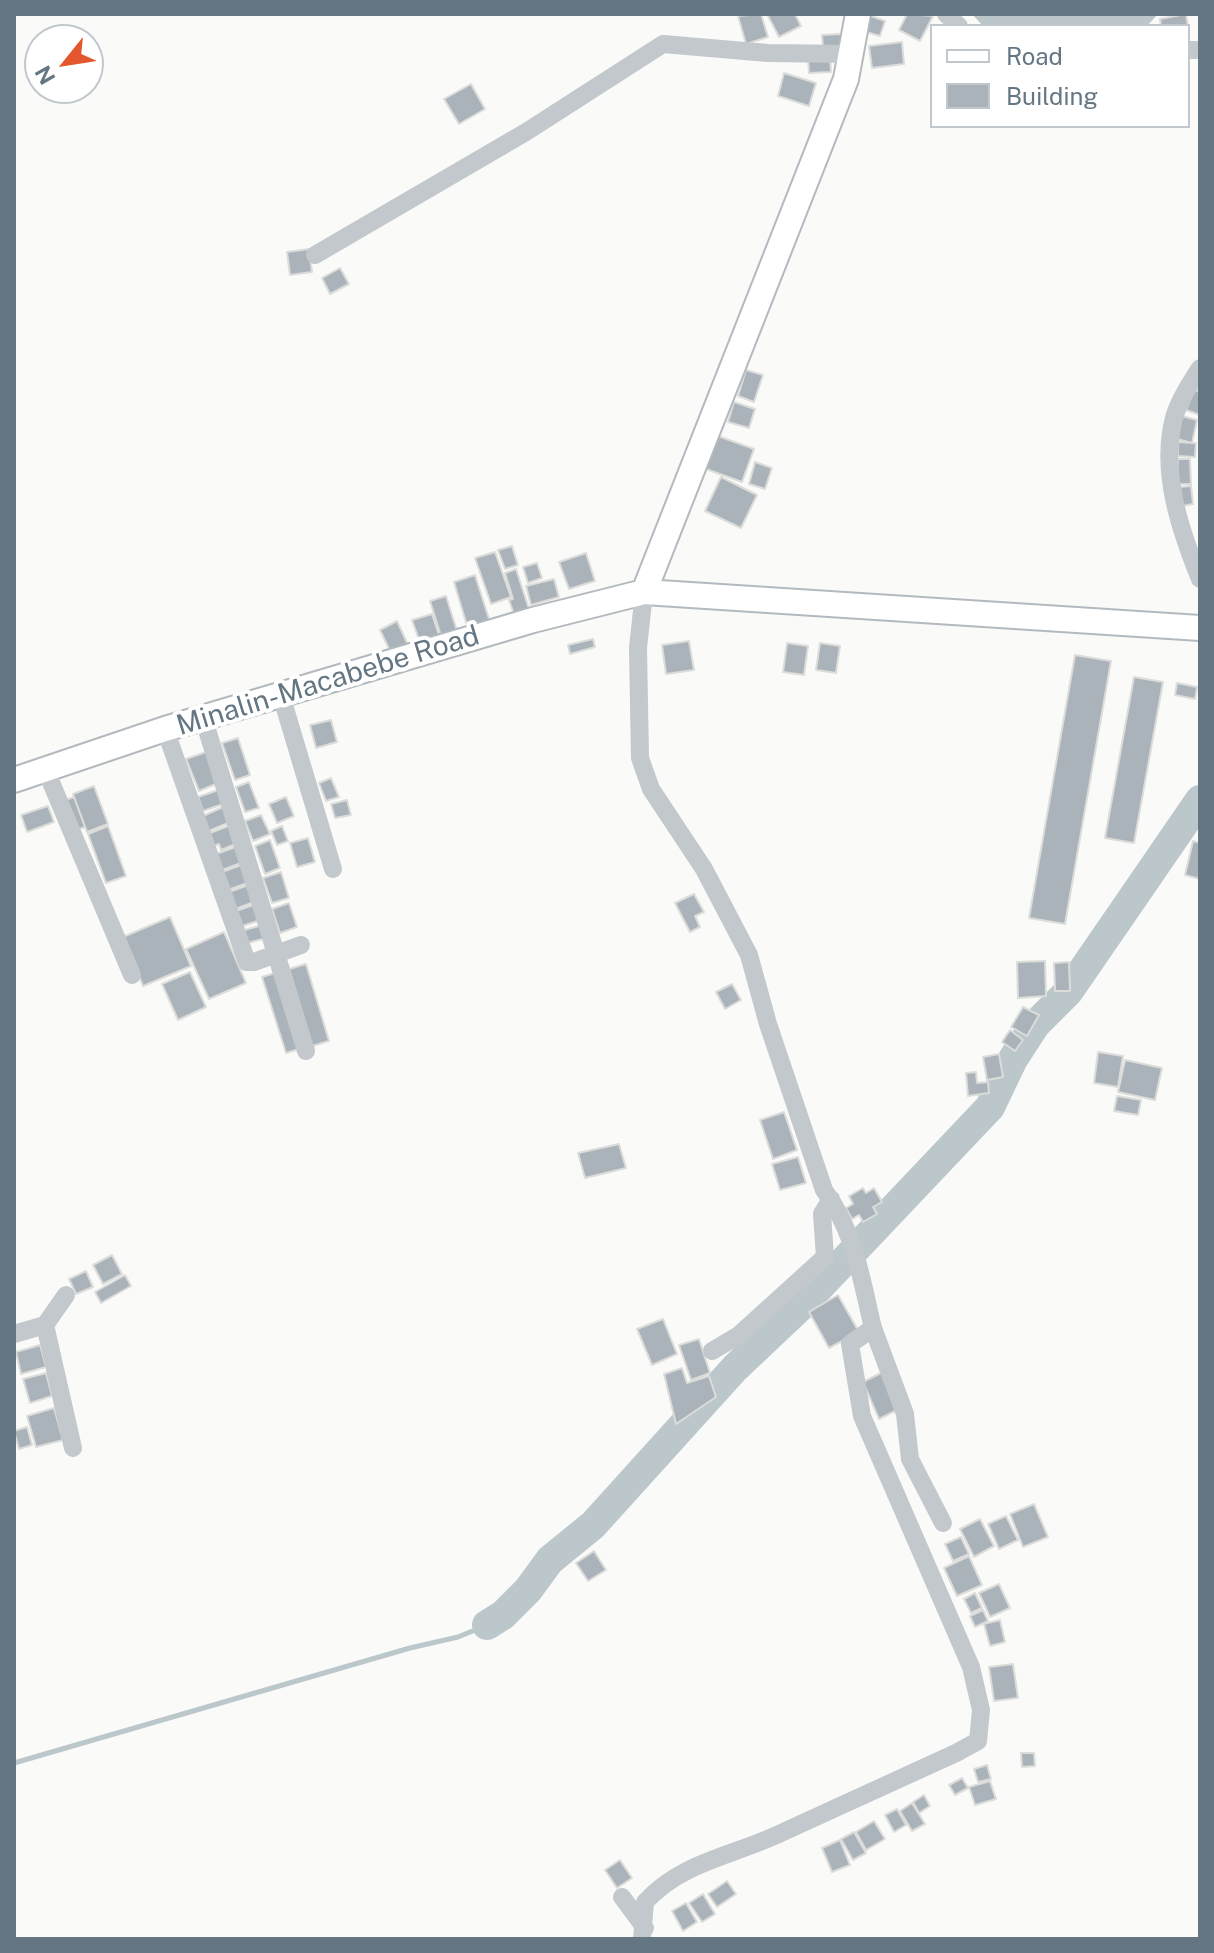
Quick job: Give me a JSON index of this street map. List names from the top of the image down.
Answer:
{
  "streets": {
    "main road": ["Minalin-Macabebe Road"]
  },
  "legend": ["Road", "Building"],
  "north": "bottom left"
}
